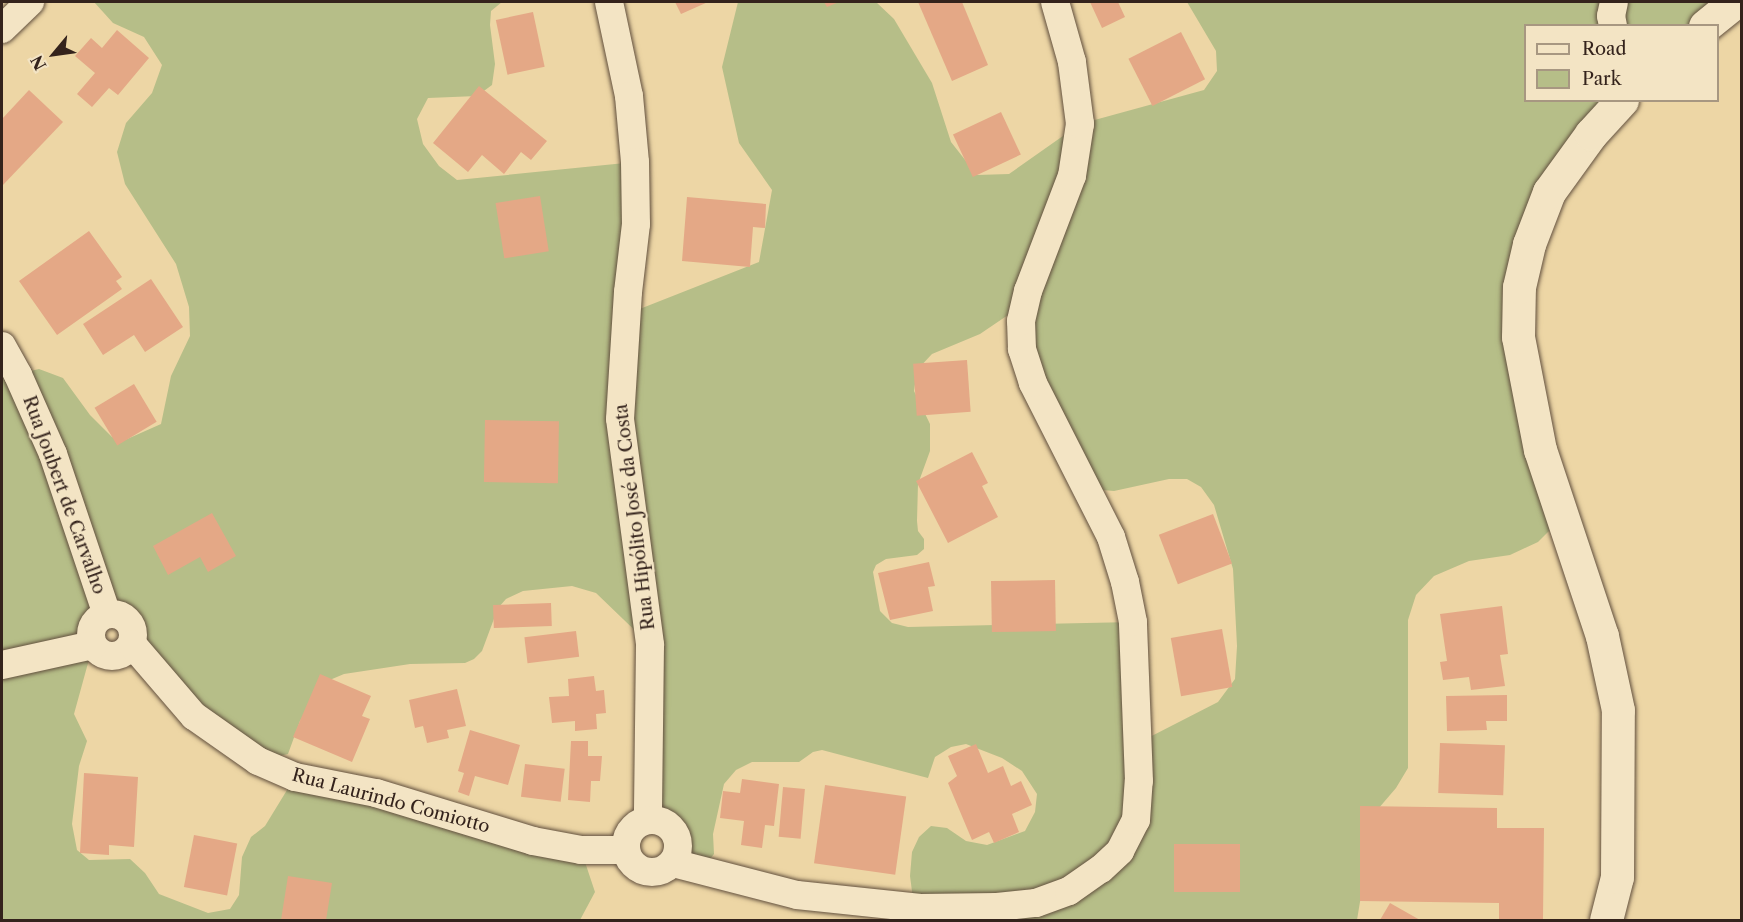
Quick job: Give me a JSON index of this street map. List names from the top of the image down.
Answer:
{
  "streets": {
    "street": ["Rua Joubert de Carvalho", "Rua Hipólito José da Costa", "Rua Laurindo Comiotto"]
  },
  "crossings": [
    ["Rua Joubert de Carvalho", "Rua Laurindo Comiotto"],
    ["Rua Hipólito José da Costa", "Rua Laurindo Comiotto"]
  ],
  "legend": ["Road", "Park"],
  "north": "bottom left"
}
